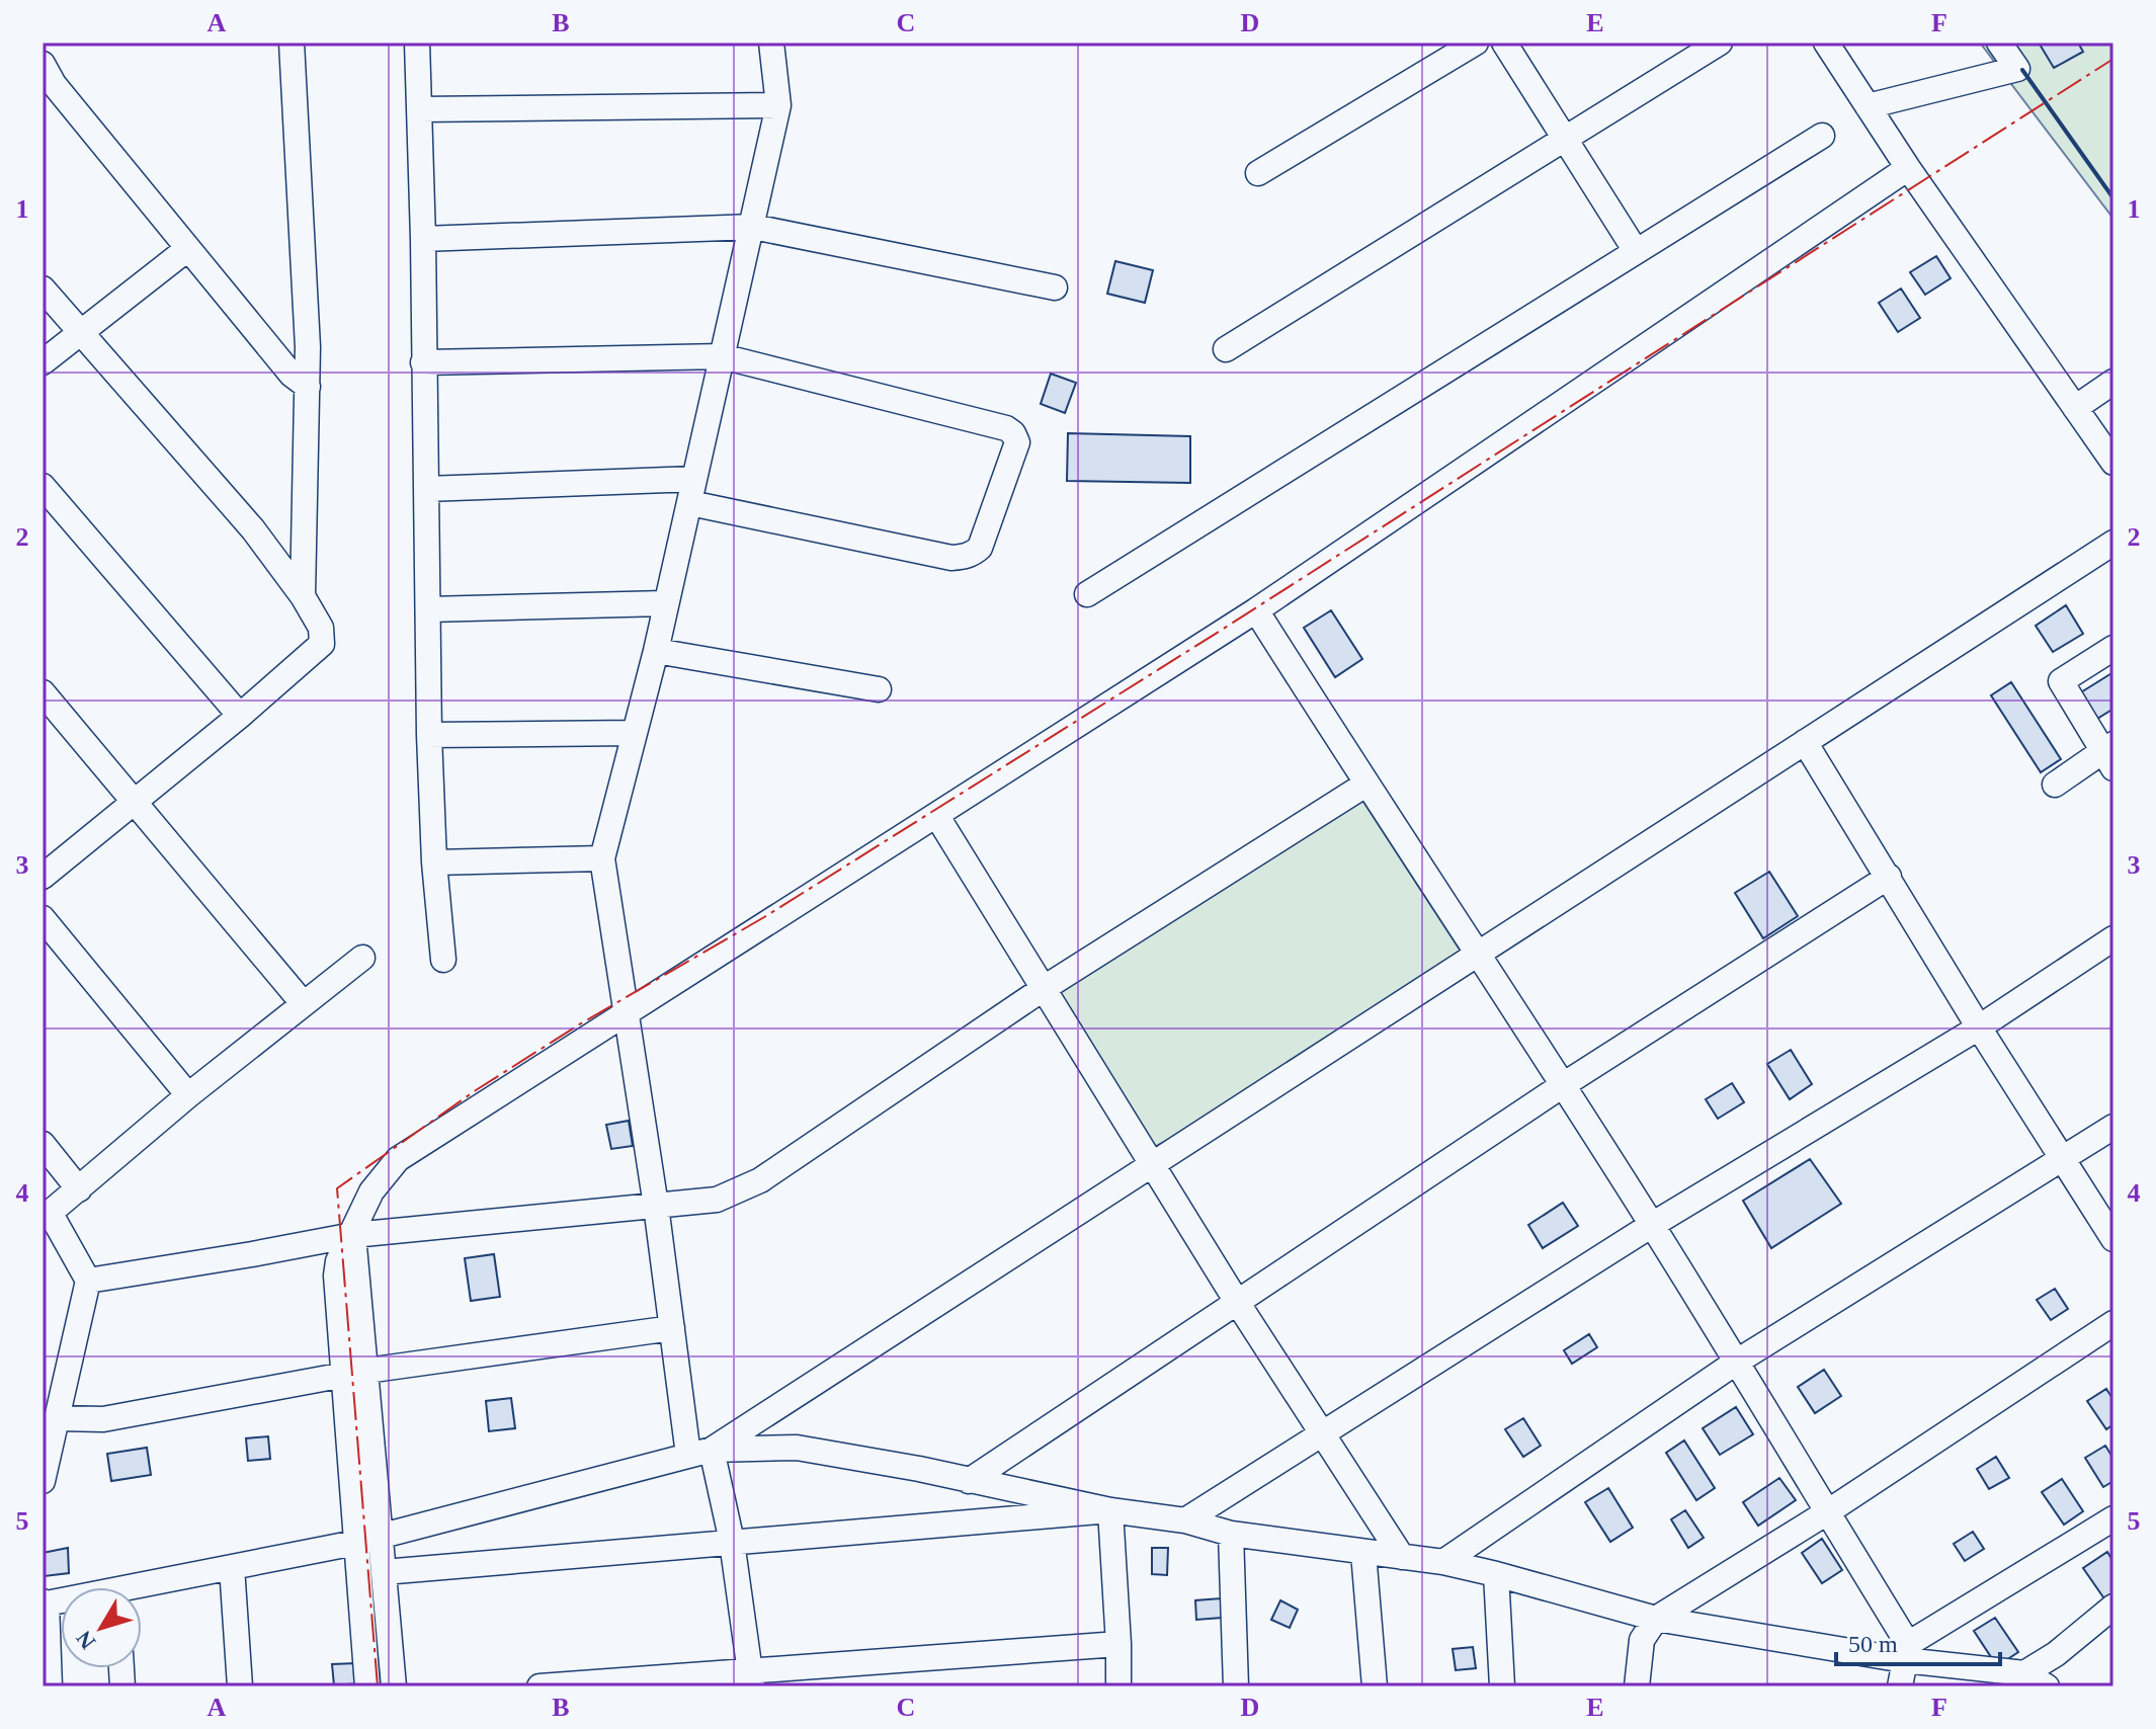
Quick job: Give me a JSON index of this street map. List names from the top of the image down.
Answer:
{
  "scale_bar": "50 m",
  "north": "bottom left",
  "grid": {
    "columns": [
      "A",
      "B",
      "C",
      "D",
      "E",
      "F"
    ],
    "rows": [
      "1",
      "2",
      "3",
      "4",
      "5"
    ]
  }
}
